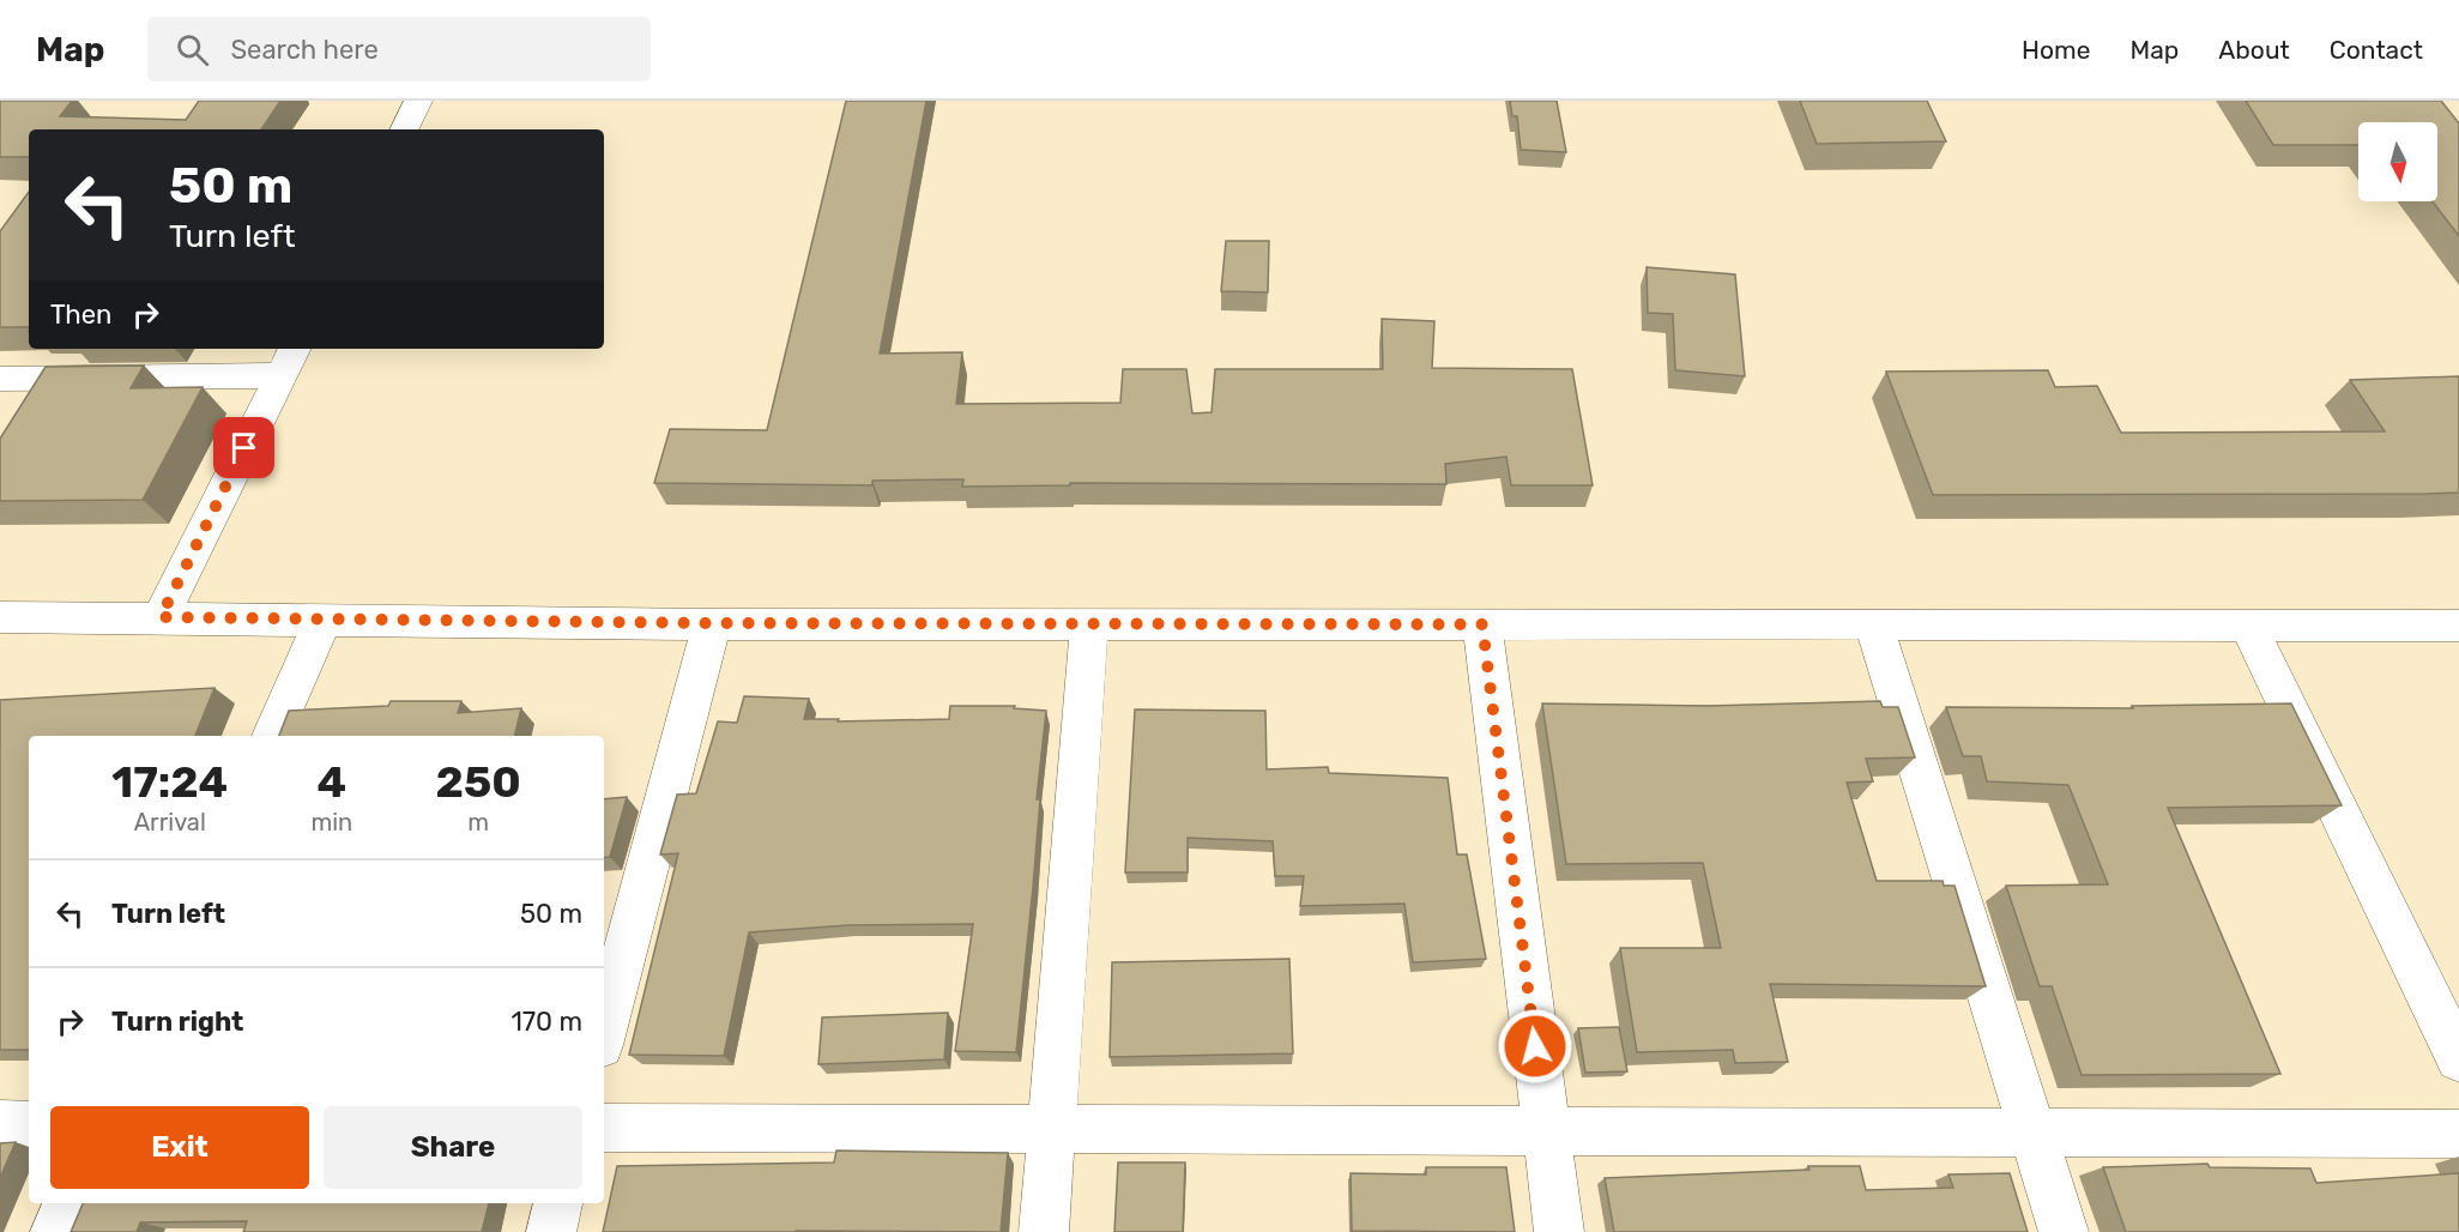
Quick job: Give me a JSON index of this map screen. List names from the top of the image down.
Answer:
{
  "north": "bottom",
  "page": {
    "header": "Map",
    "search": "Search here",
    "nav": [
      "Home",
      "Map",
      "About",
      "Contact"
    ],
    "turn": ["50 m", "Turn left"],
    "then": "Then",
    "eta": [
      "17:24",
      "Arrival",
      "4",
      "min",
      "250",
      "m"
    ],
    "list": [
      {
        "name": "Turn left",
        "value": "50 m"
      },
      {
        "name": "Turn right",
        "value": "170 m"
      }
    ],
    "buttons": ["Exit", "Share"]
  }
}
